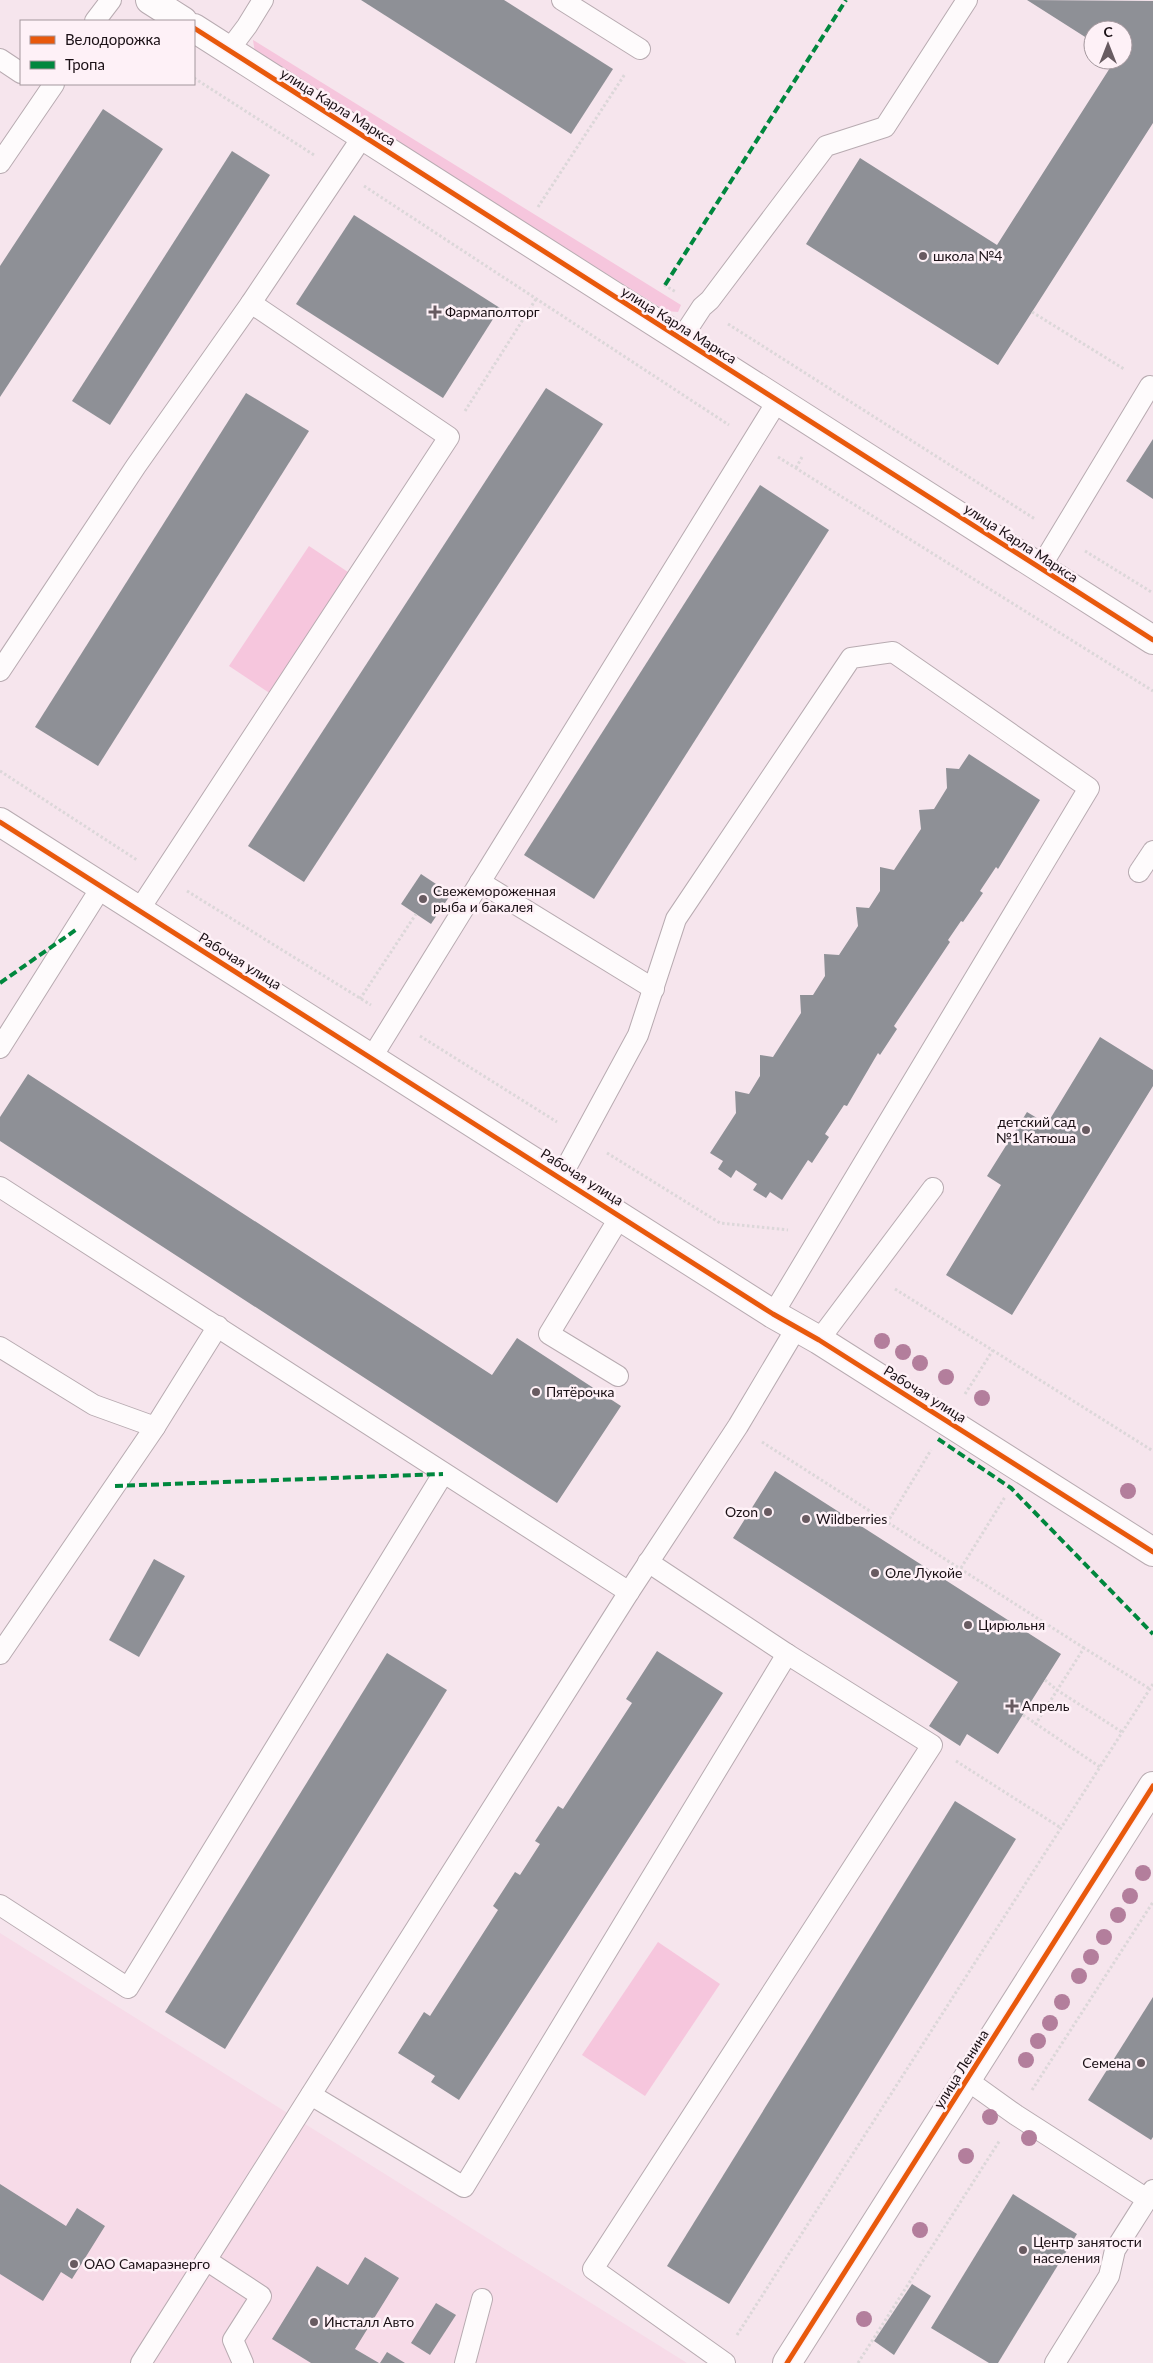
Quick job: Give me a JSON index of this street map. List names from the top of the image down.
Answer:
{
  "streets": {
    "street": ["улица Карла Маркса", "Рабочая улица", "улица Ленина"]
  },
  "places": {
    "other": [
      "школа №4",
      "Свежемороженная рыба и бакалея",
      "детский сад №1 Катюша",
      "Пятёрочка",
      "Ozon",
      "Wildberries",
      "Оле Лукойе",
      "Цирюльня",
      "Семена",
      "Центр занятости населения",
      "ОАО Самараэнерго",
      "Инсталл Авто"
    ],
    "health": ["Фармаполторг", "Апрель"]
  },
  "legend": ["Велодорожка", "Тропа"],
  "north": "top"
}
